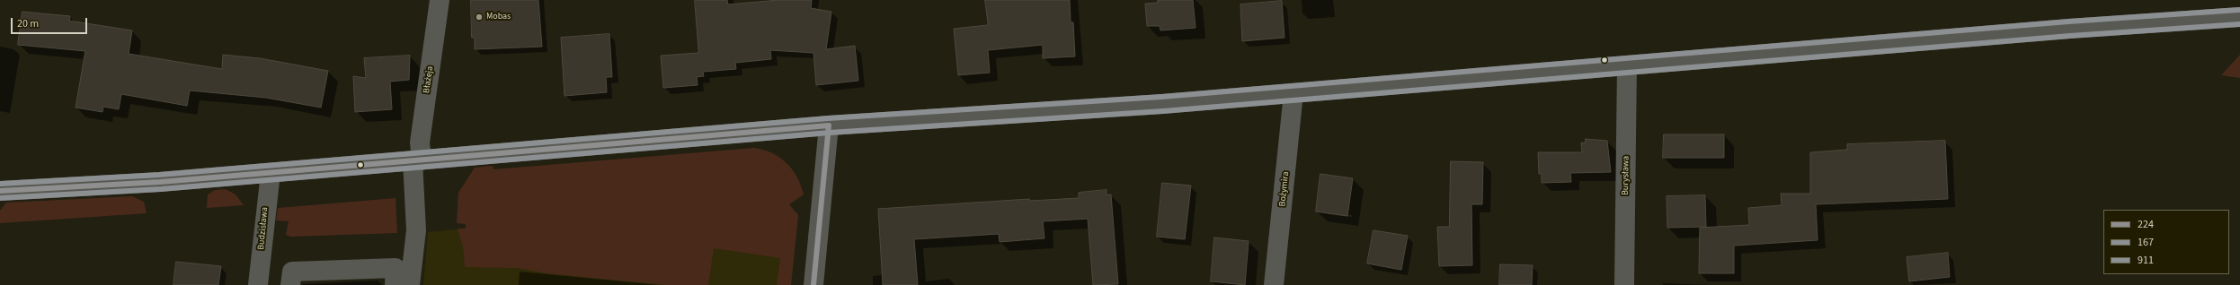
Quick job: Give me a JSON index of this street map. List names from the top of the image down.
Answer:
{
  "streets": {
    "street": [
      "Błażeja",
      "Burysława",
      "Bożymira",
      "Budzisława"
    ]
  },
  "places": ["Mobas"],
  "lines": ["transit line 911", "transit line 167", "transit line 224"],
  "legend": ["224", "167", "911"],
  "scale_bar": "20 m"
}
